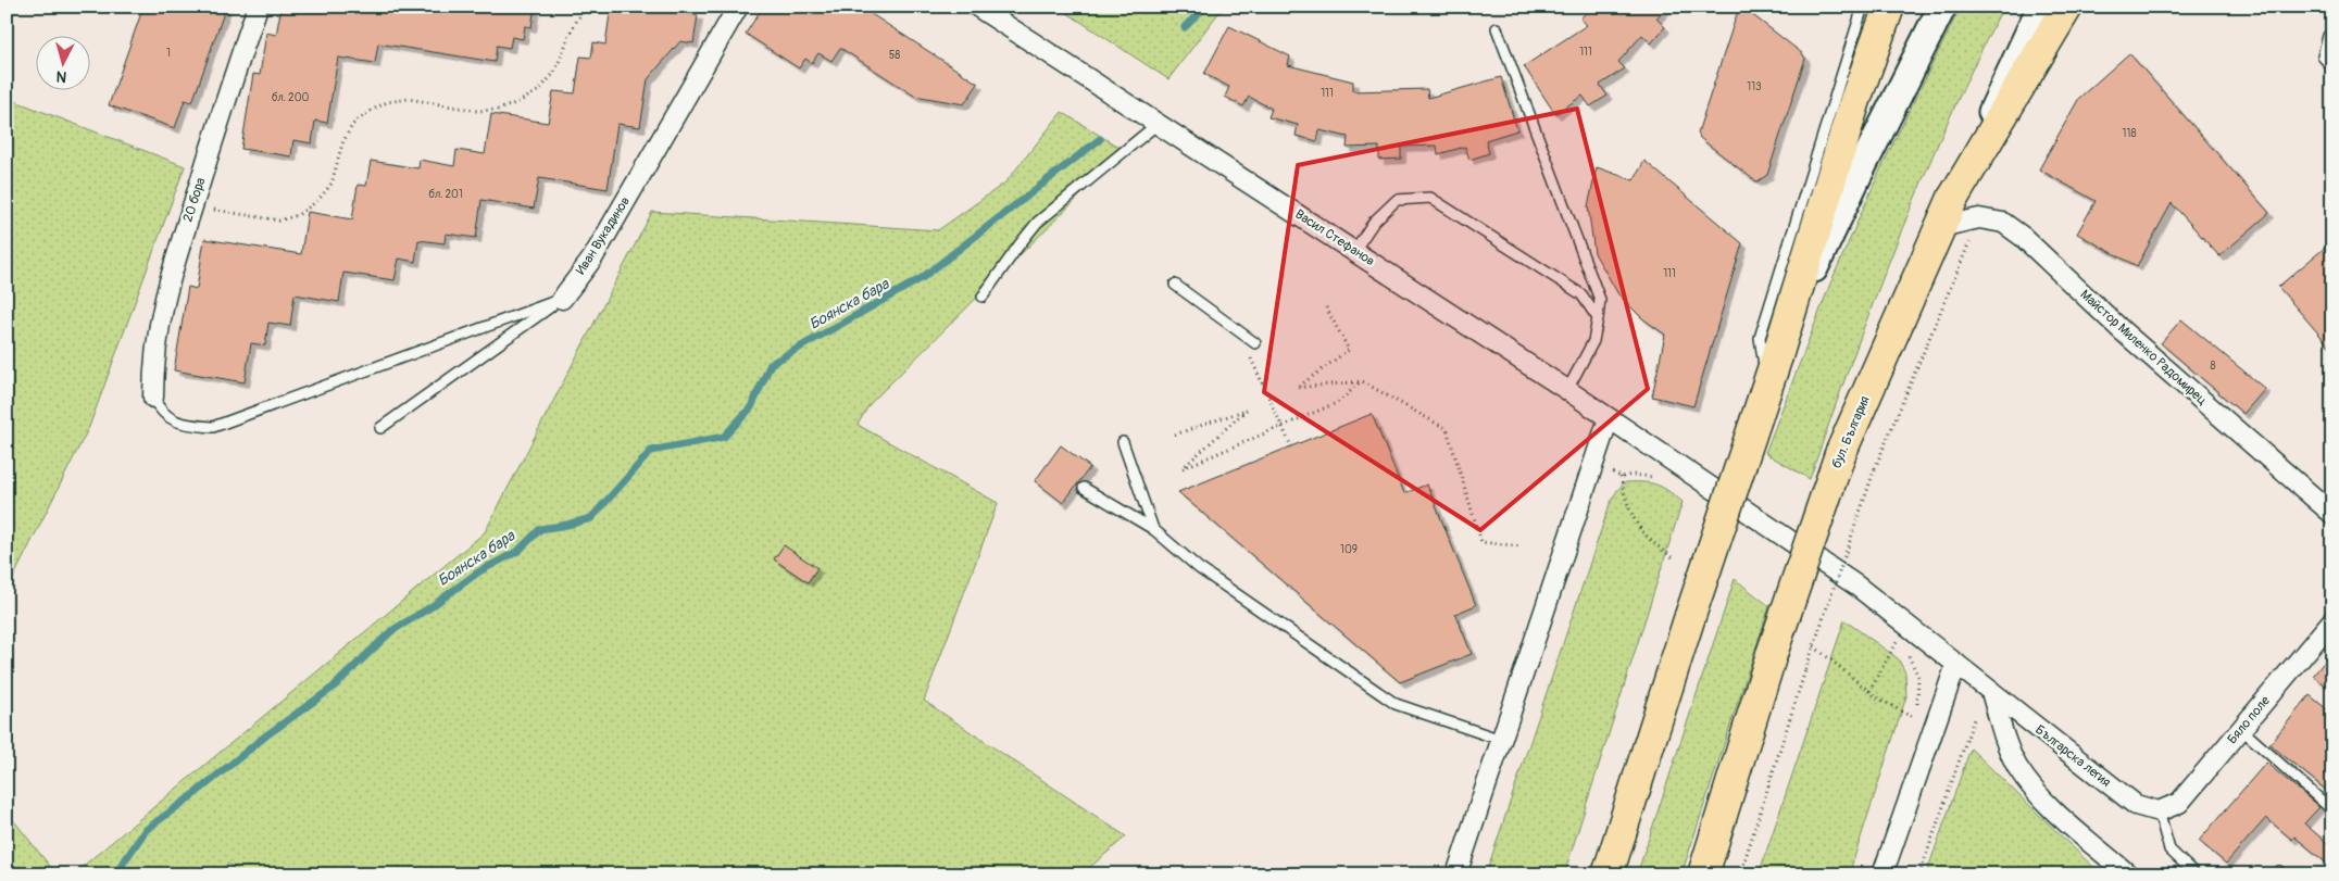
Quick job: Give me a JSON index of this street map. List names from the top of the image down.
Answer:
{
  "streets": {
    "main road": ["бул. България"],
    "street": [
      "20 бора",
      "Иван Вукадинов",
      "Васил Стефанов",
      "Майстор Миленко Радомирец",
      "Бяло поле",
      "Българска легия"
    ]
  },
  "crossings": [
    ["Васил Стефанов", "Българска легия"],
    ["Майстор Миленко Радомирец", "бул. България"],
    ["Бяло поле", "Българска легия"]
  ],
  "water": ["Боянска бара"],
  "house_numbers": [
    "111",
    "1",
    "58",
    "113",
    "111",
    "бл. 200",
    "118",
    "бл. 201",
    "111",
    "8",
    "109"
  ],
  "north": "bottom"
}
